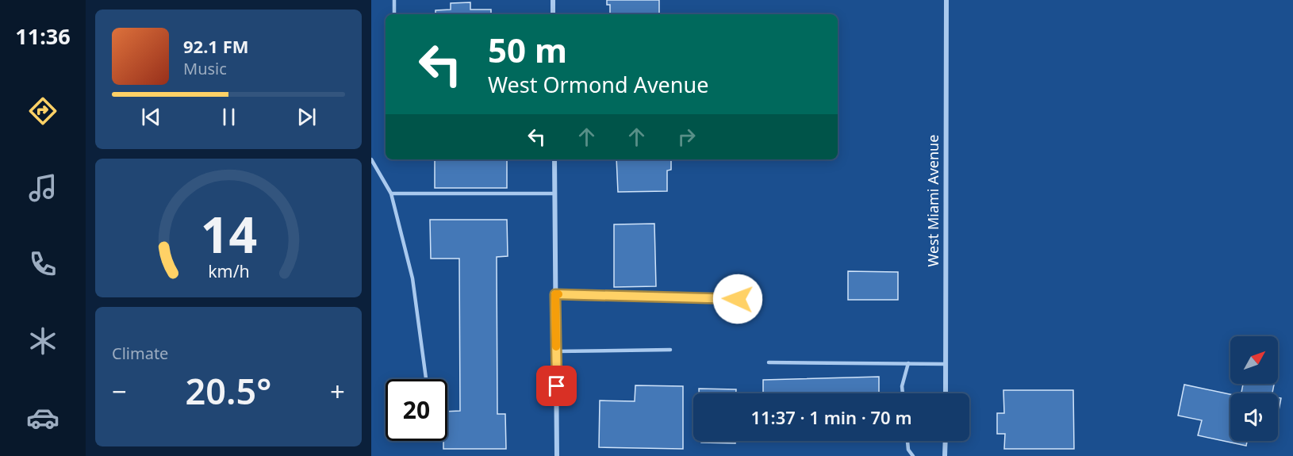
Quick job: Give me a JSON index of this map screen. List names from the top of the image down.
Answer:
{
  "streets": {
    "street": ["West Miami Avenue"]
  },
  "north": "top right",
  "page": {
    "tabs": "11:36",
    "turn": ["50 m", "West Ormond Avenue"],
    "song": ["92.1 FM", "Music"],
    "tile": "Climate",
    "heat": ["−", "20.5°", "+"],
    "limit": "20",
    "trip": "11:37 · 1 min · 70 m",
    "gauge": ["14", "km/h"]
  }
}
